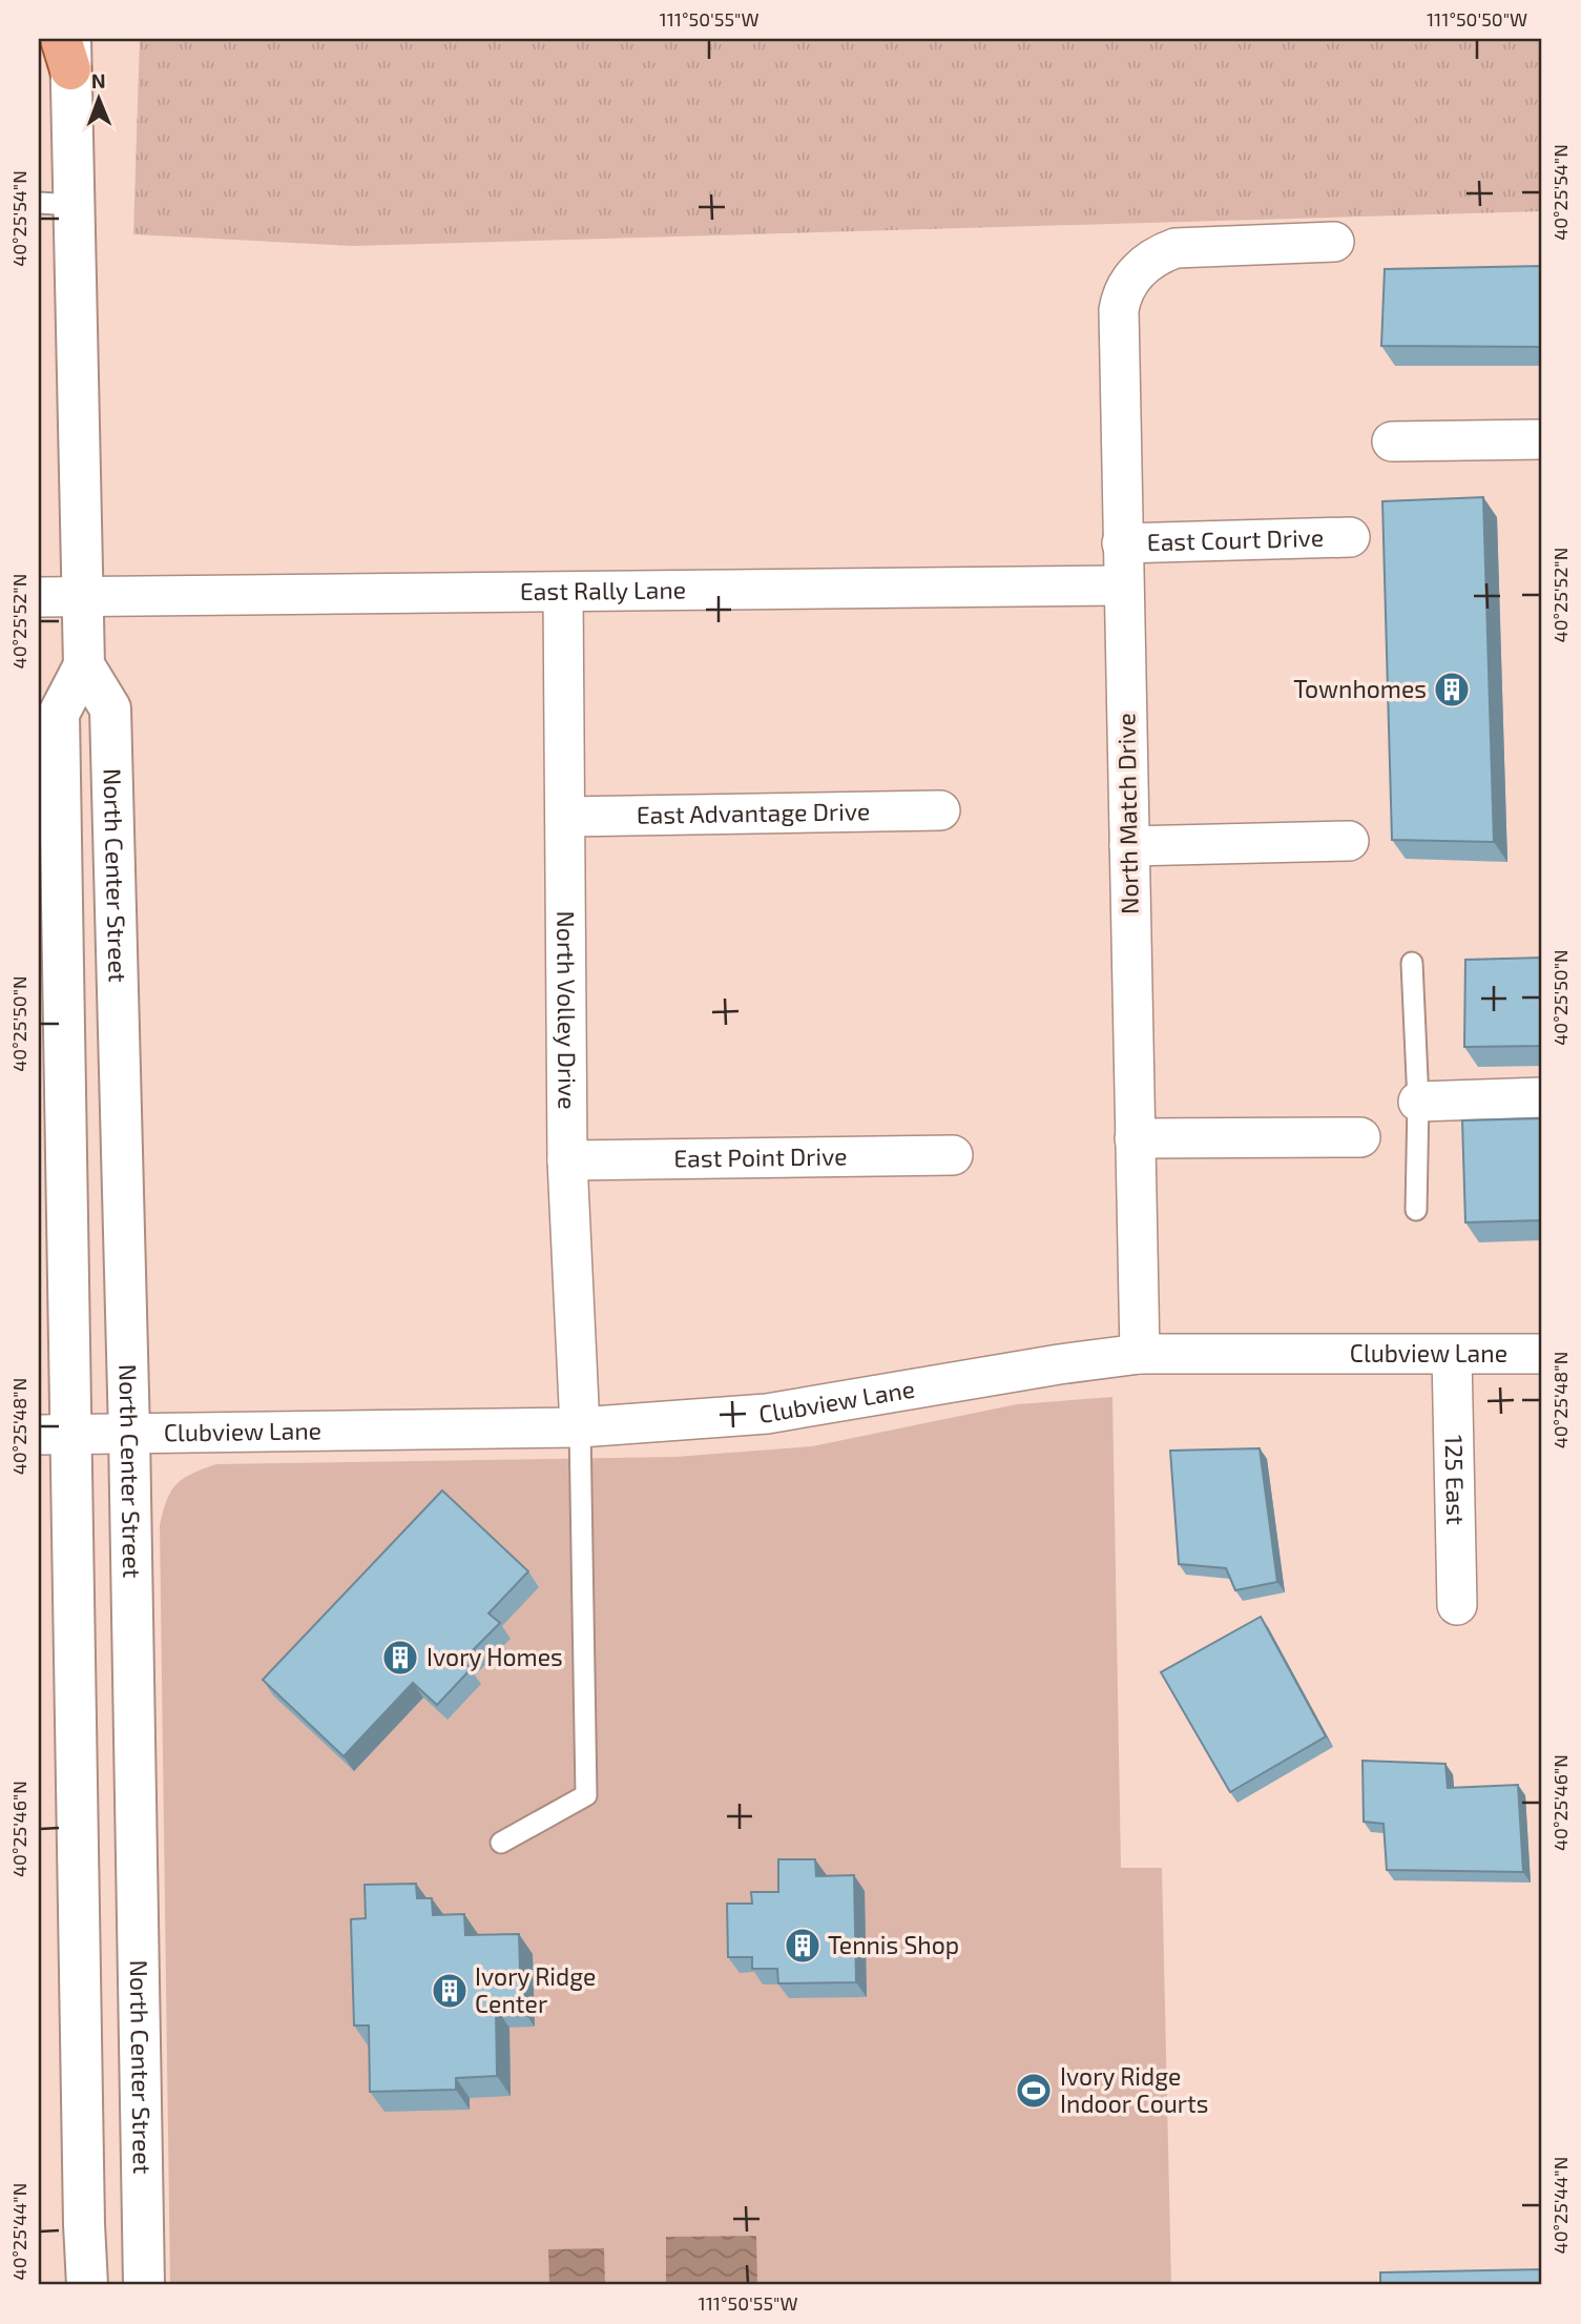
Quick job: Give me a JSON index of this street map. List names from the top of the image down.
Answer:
{
  "streets": {
    "street": [
      "East Court Drive",
      "East Rally Lane",
      "East Advantage Drive",
      "North Match Drive",
      "North Center Street",
      "North Volley Drive",
      "East Point Drive",
      "Clubview Lane",
      "125 East"
    ]
  },
  "crossings": [
    ["East Court Drive", "North Match Drive"],
    ["East Rally Lane", "North Match Drive"],
    ["East Rally Lane", "North Center Street"],
    ["East Rally Lane", "North Volley Drive"],
    ["East Advantage Drive", "North Volley Drive"],
    ["North Match Drive", "Clubview Lane"],
    ["North Center Street", "Clubview Lane"],
    ["North Volley Drive", "East Point Drive"],
    ["North Volley Drive", "Clubview Lane"],
    ["Clubview Lane", "125 East"]
  ],
  "places": {
    "building": [
      "Townhomes",
      "Ivory Homes",
      "Tennis Shop",
      "Ivory Ridge Center"
    ],
    "sports": ["Ivory Ridge Indoor Courts"]
  },
  "north": "top",
  "coordinates": [
    "111°50'55\"W",
    "111°50'50\"W",
    "40°25'54\"N",
    "40°25'52\"N",
    "40°25'50\"N",
    "40°25'48\"N",
    "40°25'46\"N",
    "40°25'44\"N"
  ]
}
